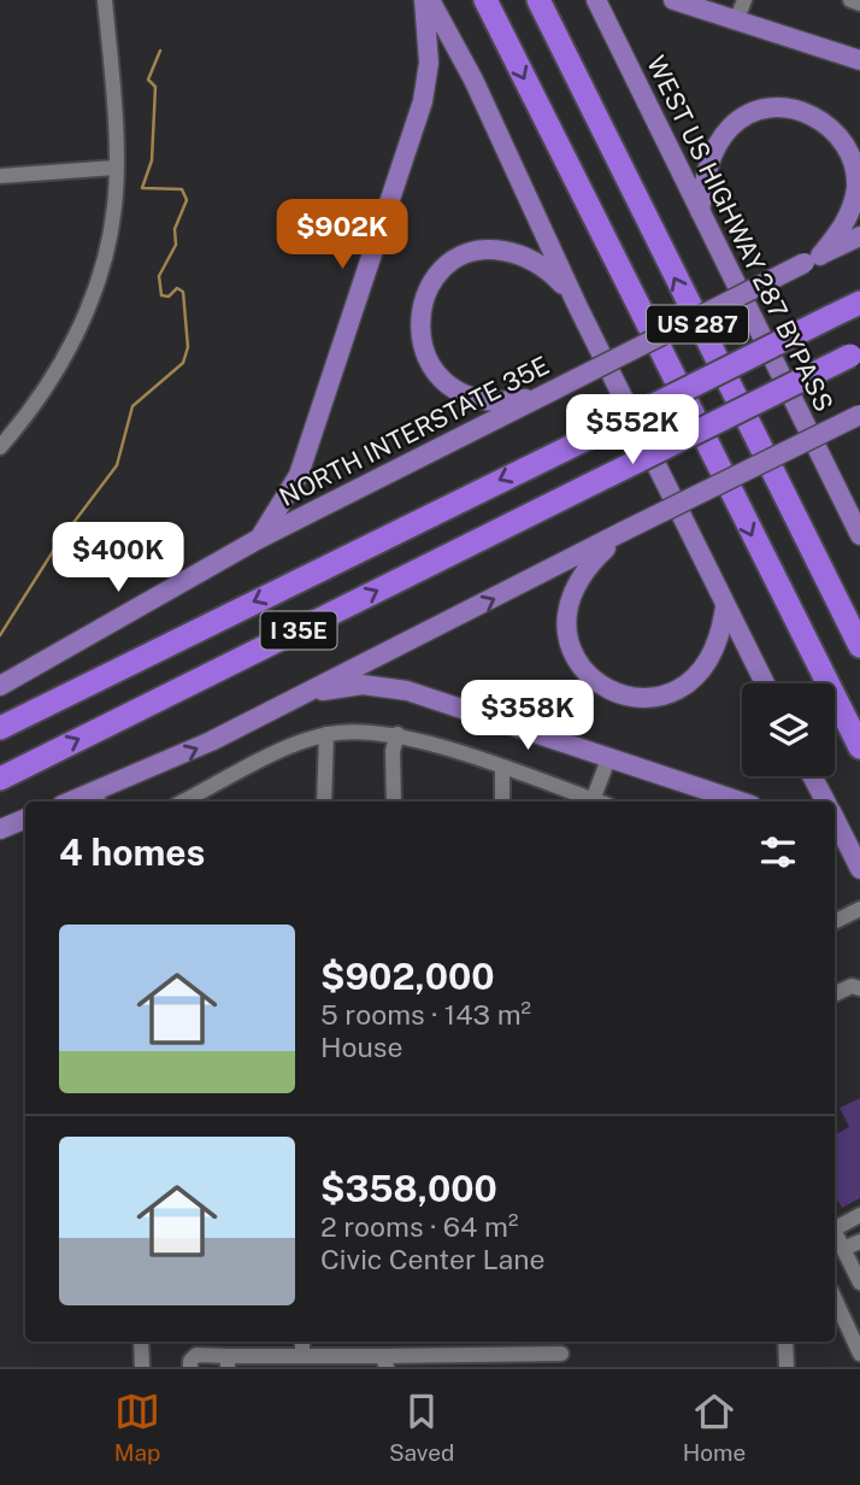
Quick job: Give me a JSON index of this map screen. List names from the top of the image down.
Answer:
{
  "streets": {
    "highway": ["US 287", "I 35E"],
    "main road": ["WEST US HIGHWAY 287 BYPASS", "NORTH INTERSTATE 35E"]
  },
  "page": {
    "price": [
      "$902K",
      "$552K",
      "$400K",
      "$358K"
    ],
    "heading": "4 homes",
    "list": [
      {
        "name": "$902,000",
        "note": "5 rooms · 143 m² · House"
      },
      {
        "name": "$358,000",
        "note": "2 rooms · 64 m² · Civic Center Lane"
      }
    ],
    "tabs": ["Map", "Saved", "Home"]
  }
}
